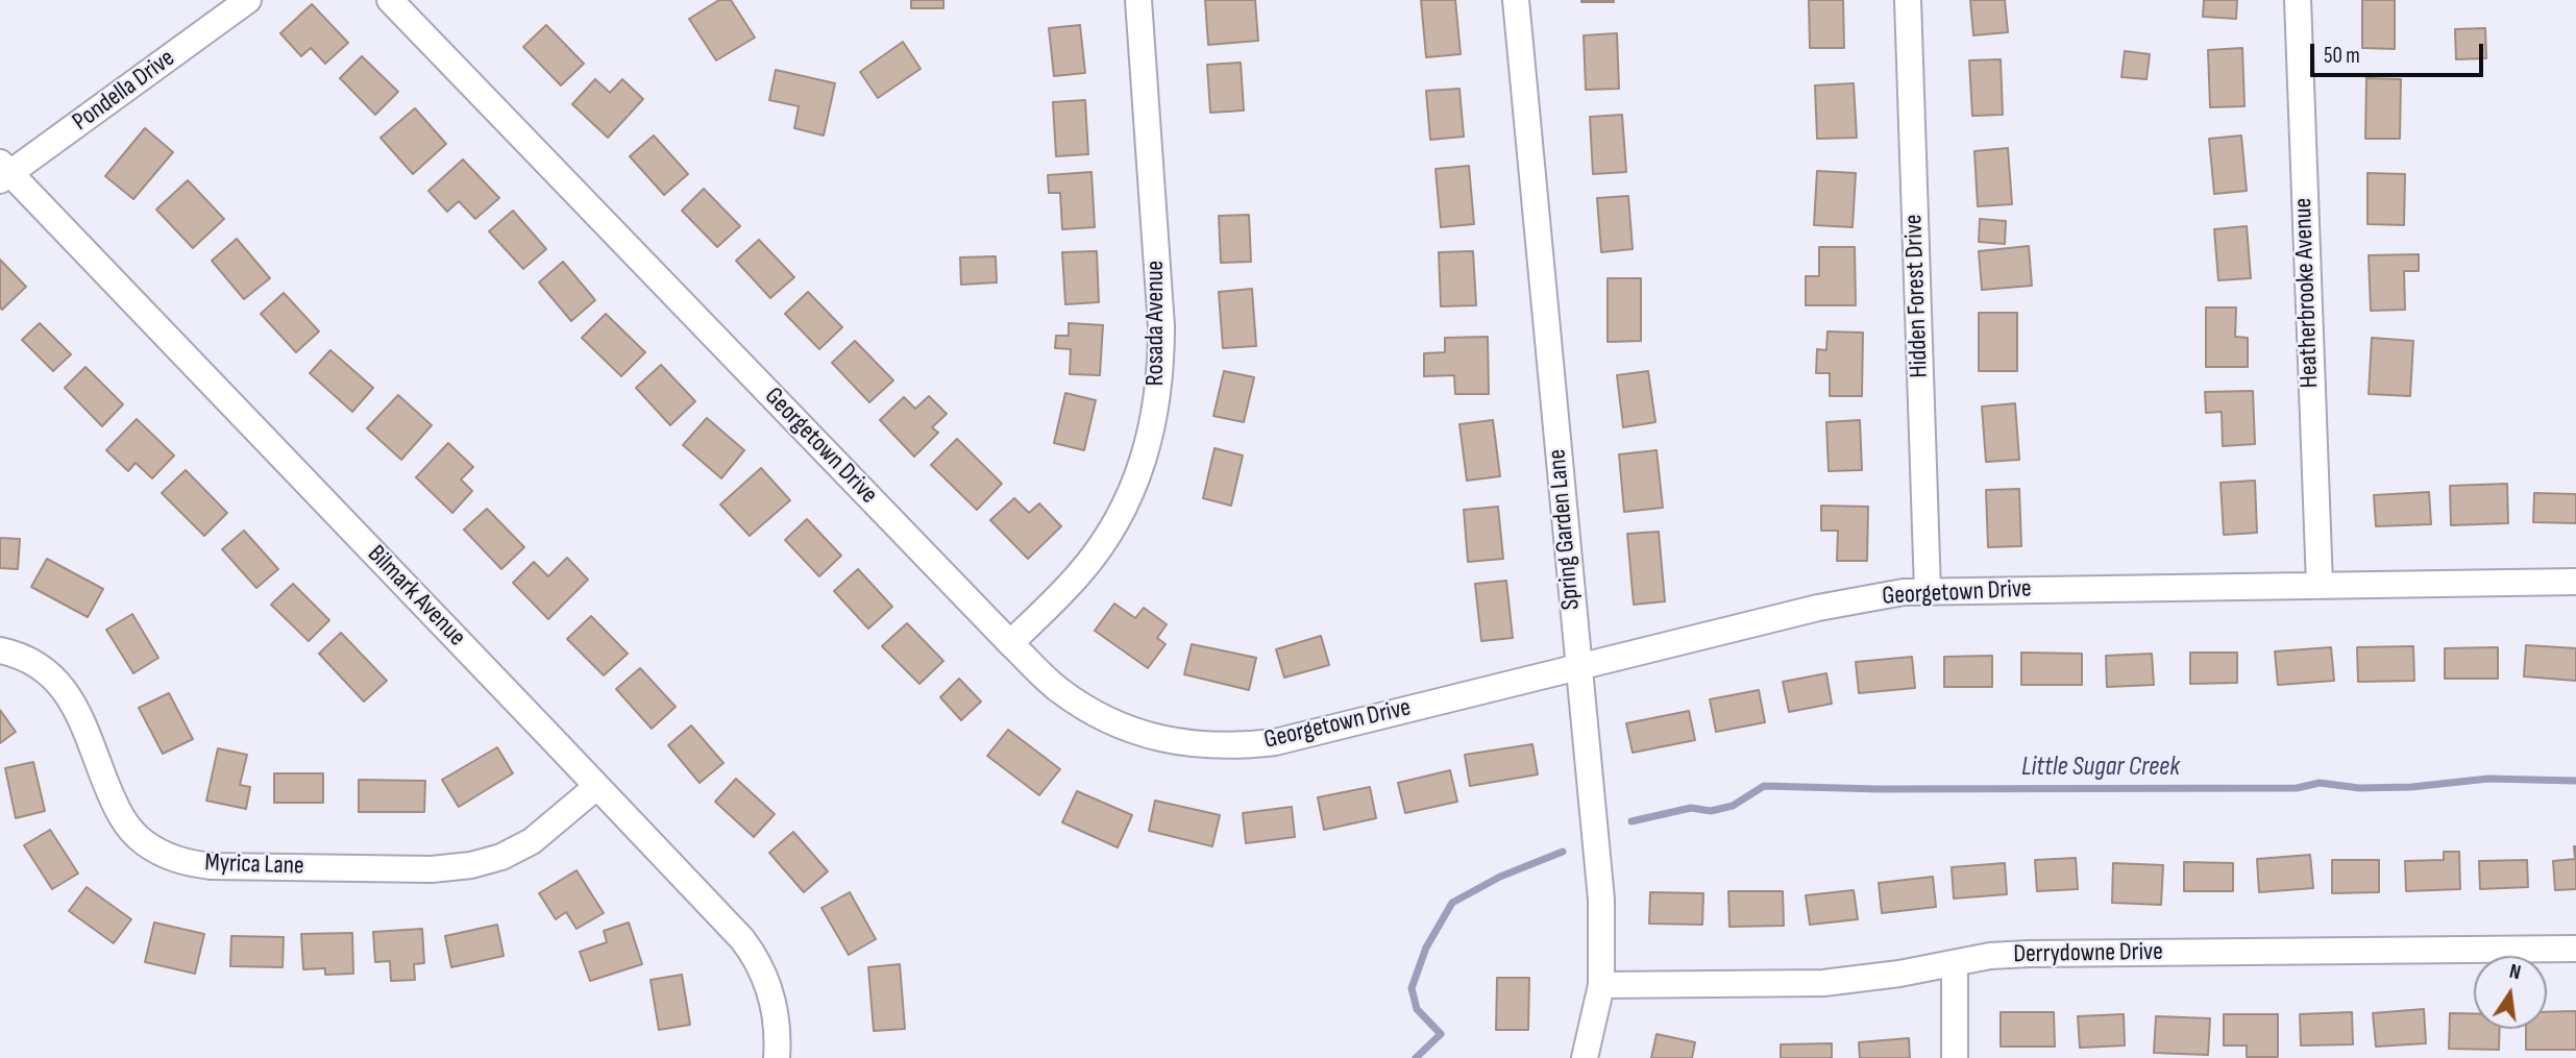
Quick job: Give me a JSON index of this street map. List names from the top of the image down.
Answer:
{
  "streets": {
    "street": [
      "Pondella Drive",
      "Heatherbrooke Avenue",
      "Hidden Forest Drive",
      "Rosada Avenue",
      "Georgetown Drive",
      "Spring Garden Lane",
      "Bilmark Avenue",
      "Myrica Lane",
      "Derrydowne Drive"
    ]
  },
  "crossings": [
    ["Pondella Drive", "Bilmark Avenue"],
    ["Heatherbrooke Avenue", "Georgetown Drive"],
    ["Hidden Forest Drive", "Georgetown Drive"],
    ["Rosada Avenue", "Georgetown Drive"],
    ["Georgetown Drive", "Spring Garden Lane"],
    ["Spring Garden Lane", "Derrydowne Drive"],
    ["Bilmark Avenue", "Myrica Lane"]
  ],
  "water": ["Little Sugar Creek"],
  "scale_bar": "50 m",
  "north": "top"
}
